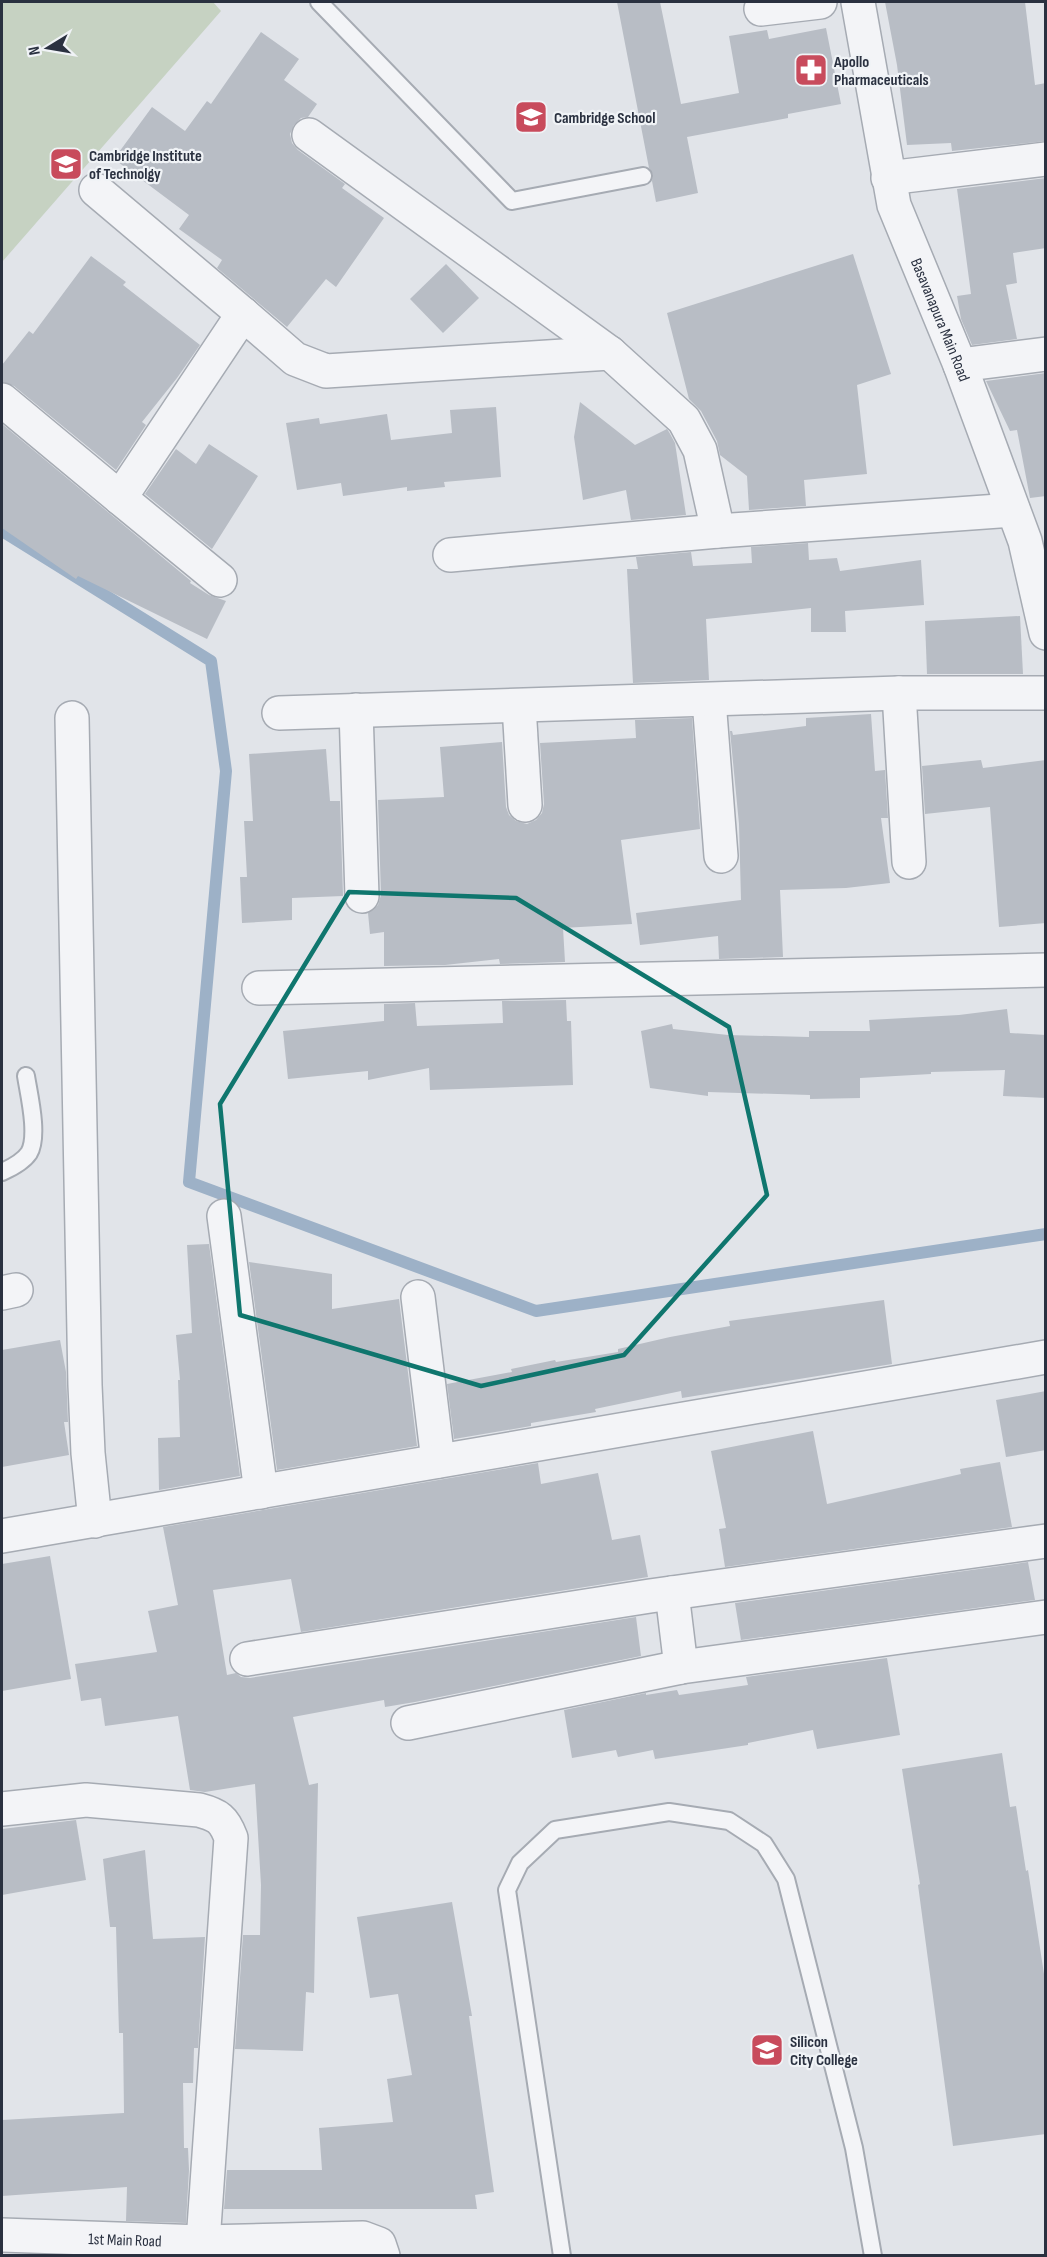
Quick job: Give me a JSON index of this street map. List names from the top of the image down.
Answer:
{
  "streets": {
    "street": ["Basavanapura Main Road", "1st Main Road"]
  },
  "places": {
    "pharmacy": ["Apollo Pharmaceuticals"],
    "school or university": ["Cambridge School", "Cambridge Institute of Technolgy", "Silicon City College"]
  },
  "north": "left"
}
